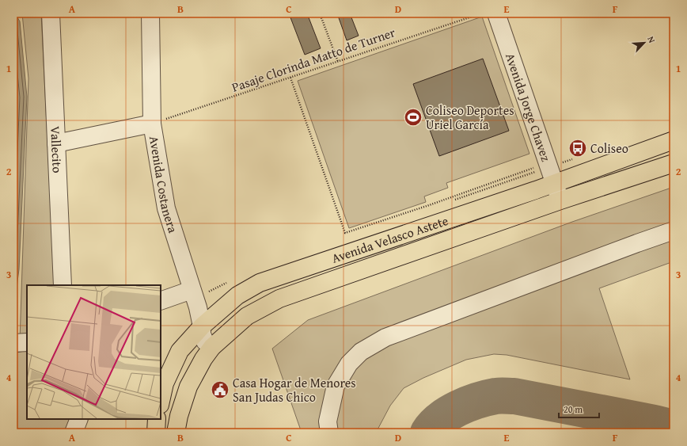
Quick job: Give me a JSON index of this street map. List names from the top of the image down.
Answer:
{
  "streets": {
    "highway": ["Avenida Velasco Astete"],
    "street": ["Avenida Jorge Chavez", "Vallecito", "Avenida Costanera"],
    "path": ["Pasaje Clorinda Matto de Turner"]
  },
  "crossings": [
    ["Pasaje Clorinda Matto de Turner", "Avenida Costanera"],
    ["Avenida Jorge Chavez", "Avenida Velasco Astete"],
    ["Avenida Costanera", "Avenida Velasco Astete"]
  ],
  "places": {
    "sports": ["Coliseo Deportes Uriel García"],
    "bus stop": ["Coliseo"],
    "public building": ["Casa Hogar de Menores San Judas Chico"]
  },
  "scale_bar": "20 m",
  "north": "top right",
  "grid": {
    "columns": [
      "A",
      "B",
      "C",
      "D",
      "E",
      "F"
    ],
    "rows": [
      "1",
      "2",
      "3",
      "4"
    ]
  }
}
